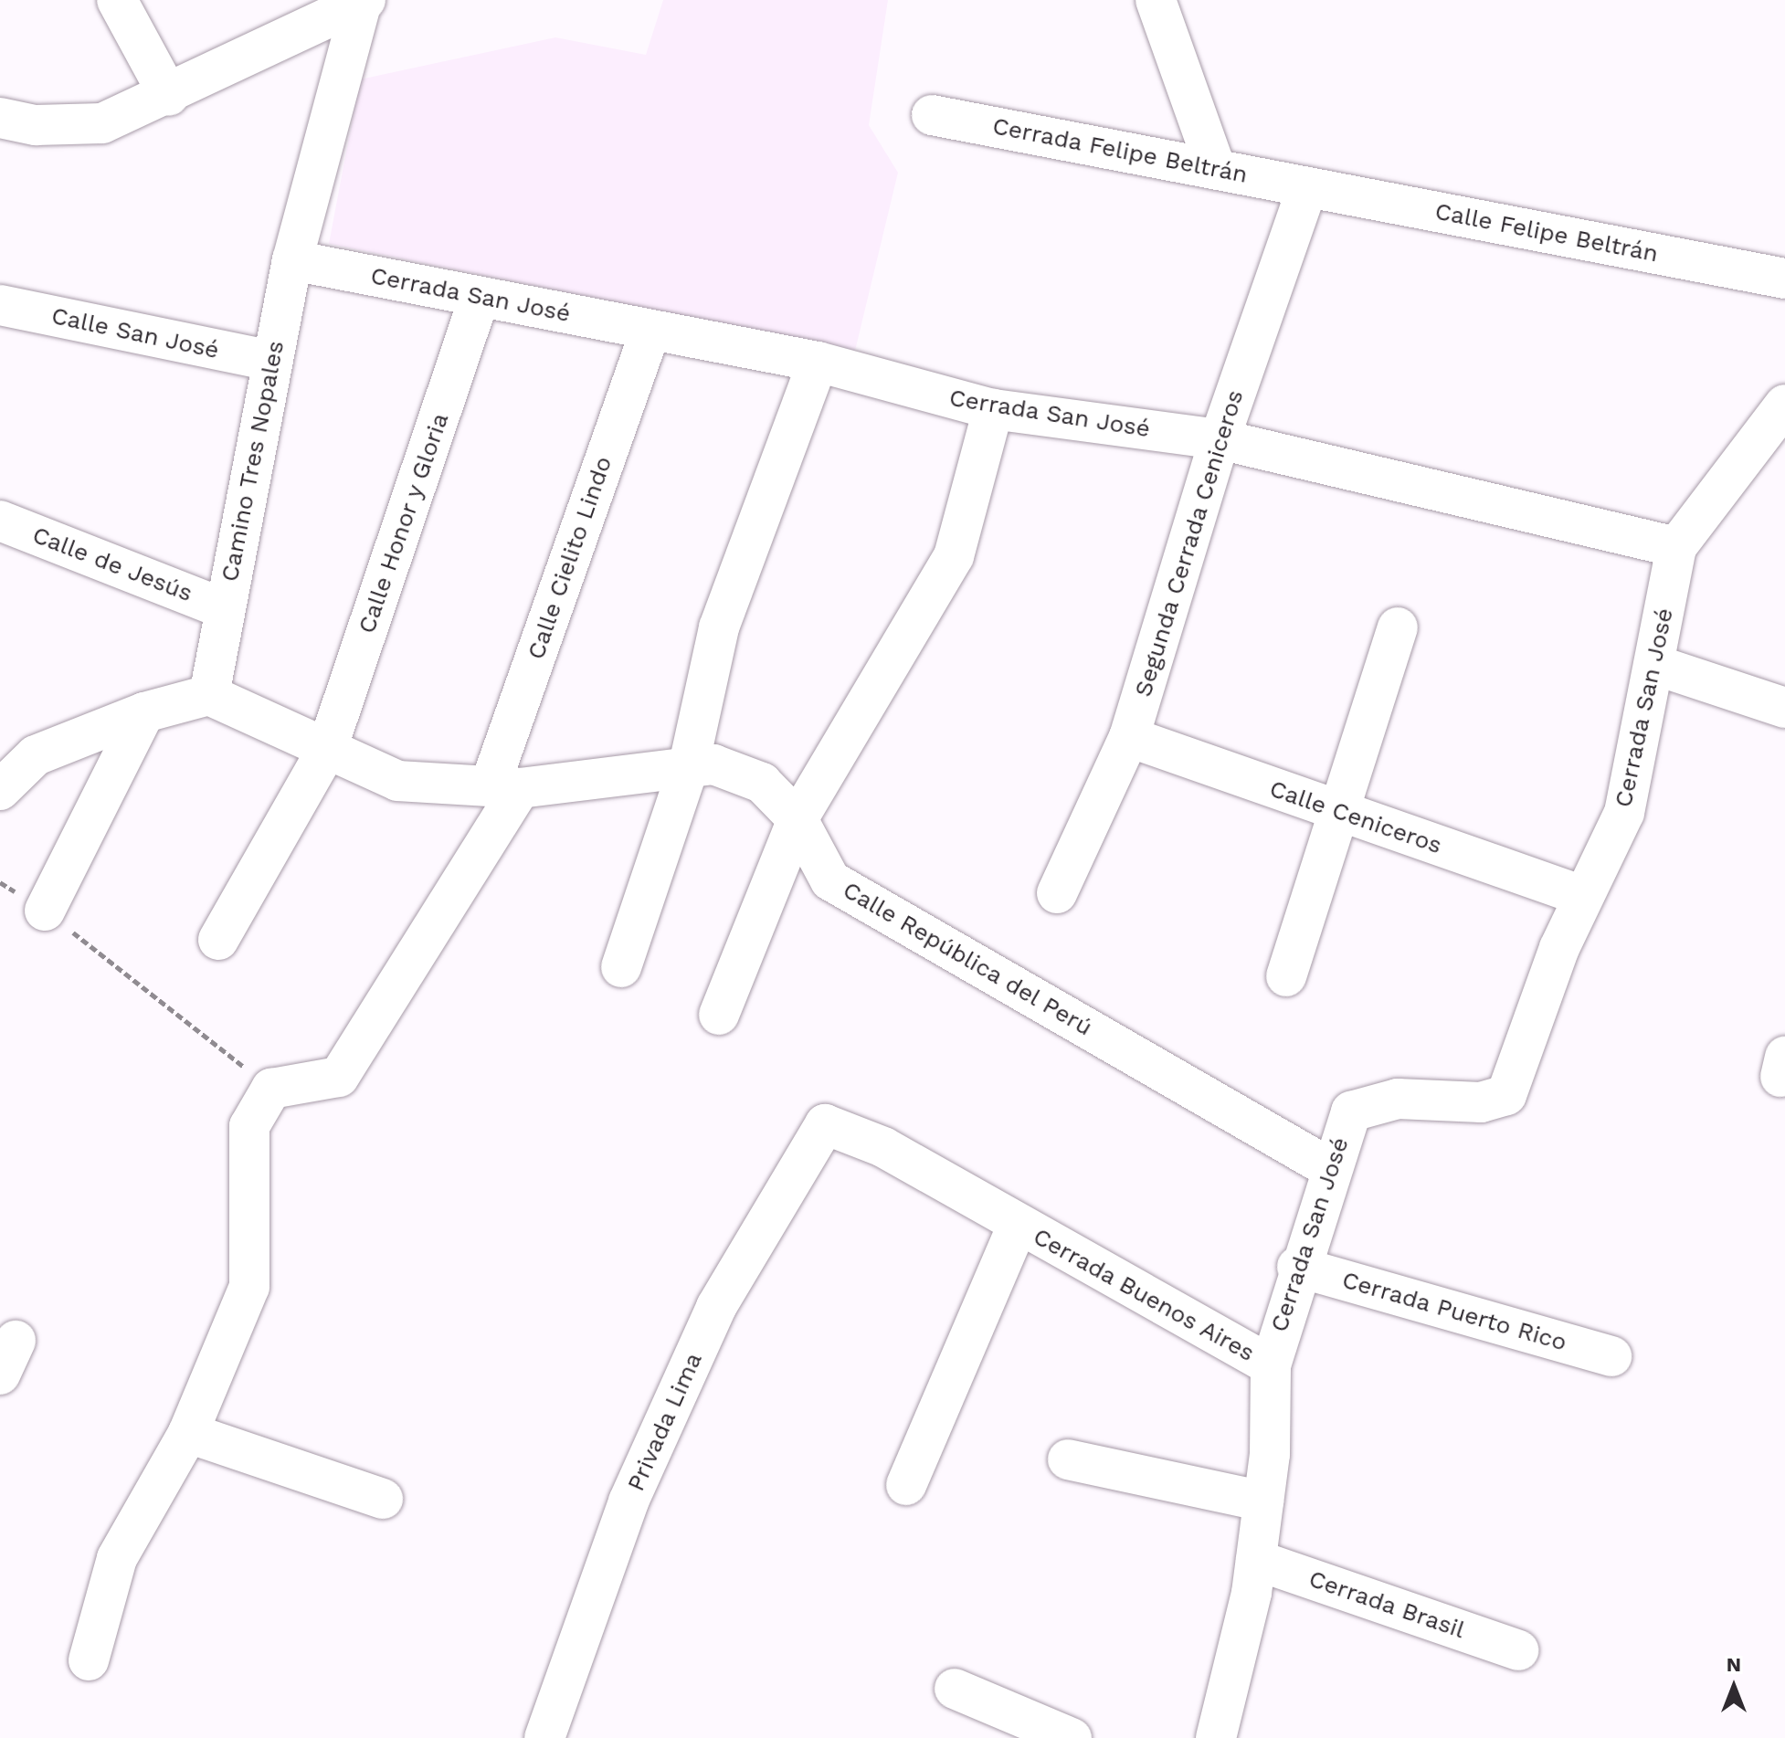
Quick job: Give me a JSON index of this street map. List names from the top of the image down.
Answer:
{
  "streets": {
    "street": [
      "Cerrada Felipe Beltrán",
      "Calle Felipe Beltrán",
      "Cerrada San José",
      "Calle San José",
      "Camino Tres Nopales",
      "Calle Honor y Gloria",
      "Segunda Cerrada Ceniceros",
      "Calle Cielito Lindo",
      "Calle de Jesús",
      "Calle Ceniceros",
      "Calle República del Perú",
      "Cerrada Buenos Aires",
      "Cerrada Puerto Rico",
      "Privada Lima",
      "Cerrada Brasil"
    ]
  },
  "crossings": [
    ["Cerrada Felipe Beltrán", "Calle Felipe Beltrán"],
    ["Cerrada Felipe Beltrán", "Segunda Cerrada Ceniceros"],
    ["Calle Felipe Beltrán", "Segunda Cerrada Ceniceros"],
    ["Cerrada San José", "Camino Tres Nopales"],
    ["Cerrada San José", "Calle Honor y Gloria"],
    ["Cerrada San José", "Segunda Cerrada Ceniceros"],
    ["Cerrada San José", "Calle Cielito Lindo"],
    ["Cerrada San José", "Calle Ceniceros"],
    ["Cerrada San José", "Calle República del Perú"],
    ["Cerrada San José", "Cerrada Buenos Aires"],
    ["Cerrada San José", "Cerrada Puerto Rico"],
    ["Cerrada San José", "Cerrada Brasil"],
    ["Calle San José", "Camino Tres Nopales"],
    ["Camino Tres Nopales", "Calle de Jesús"],
    ["Camino Tres Nopales", "Calle República del Perú"],
    ["Calle Honor y Gloria", "Calle República del Perú"],
    ["Segunda Cerrada Ceniceros", "Calle Ceniceros"],
    ["Calle Cielito Lindo", "Calle República del Perú"],
    ["Cerrada Buenos Aires", "Privada Lima"]
  ],
  "north": "top"
}
